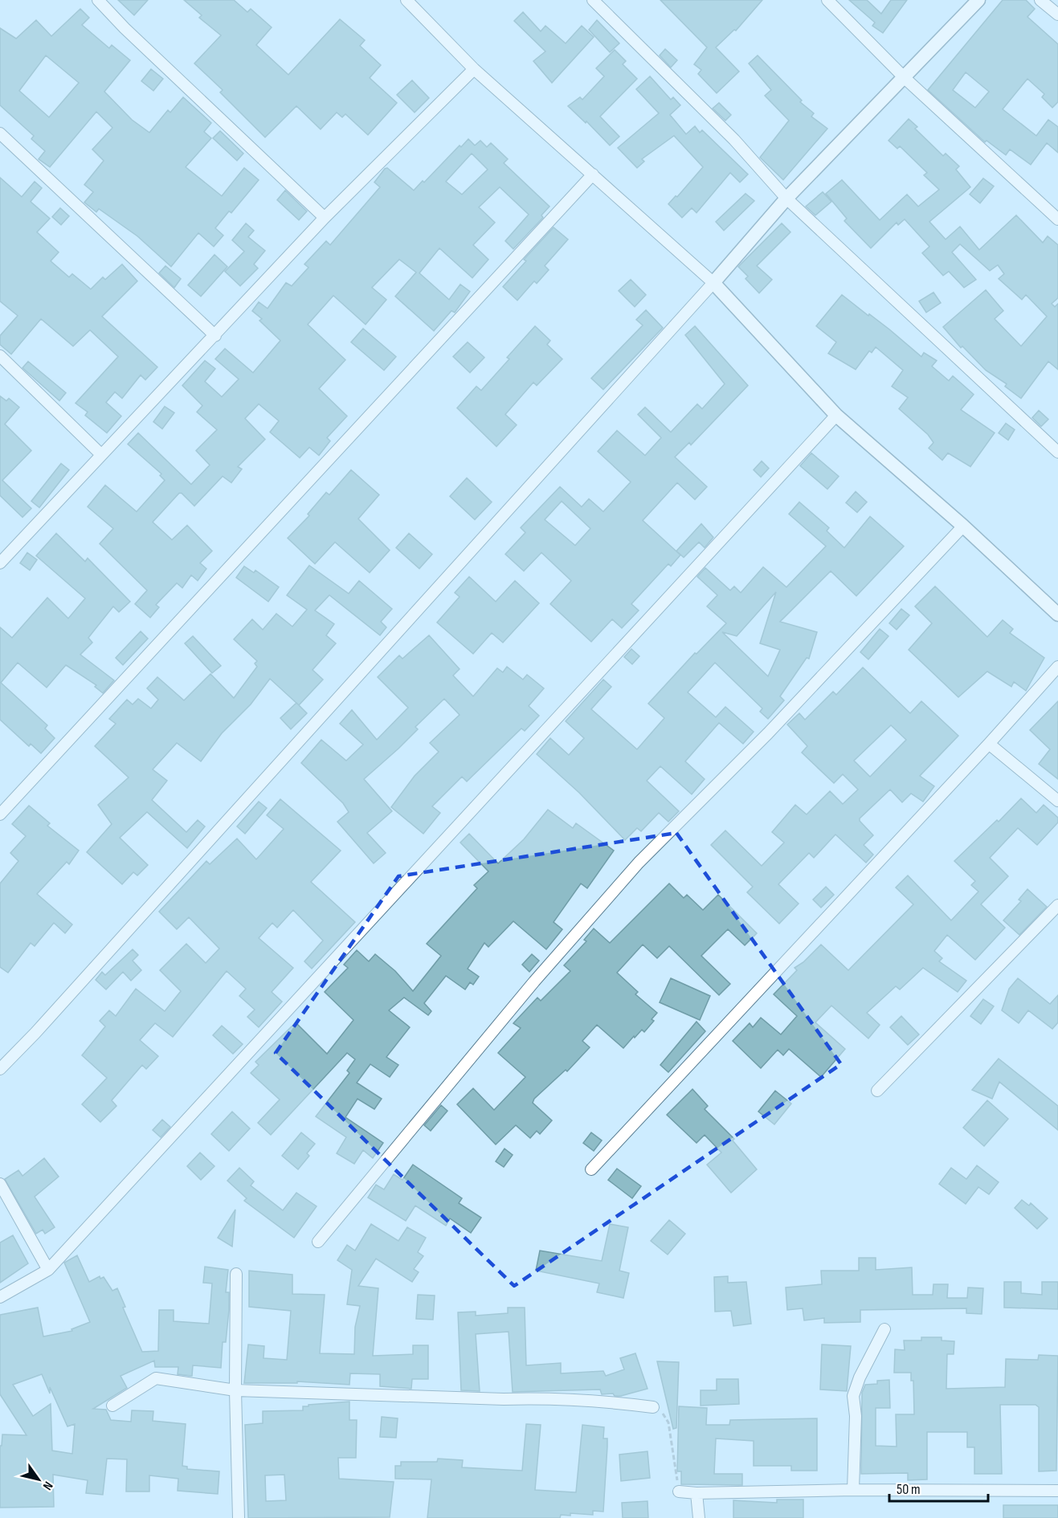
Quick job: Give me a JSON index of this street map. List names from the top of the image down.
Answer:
{
  "scale_bar": "50 m",
  "north": "bottom right"
}
